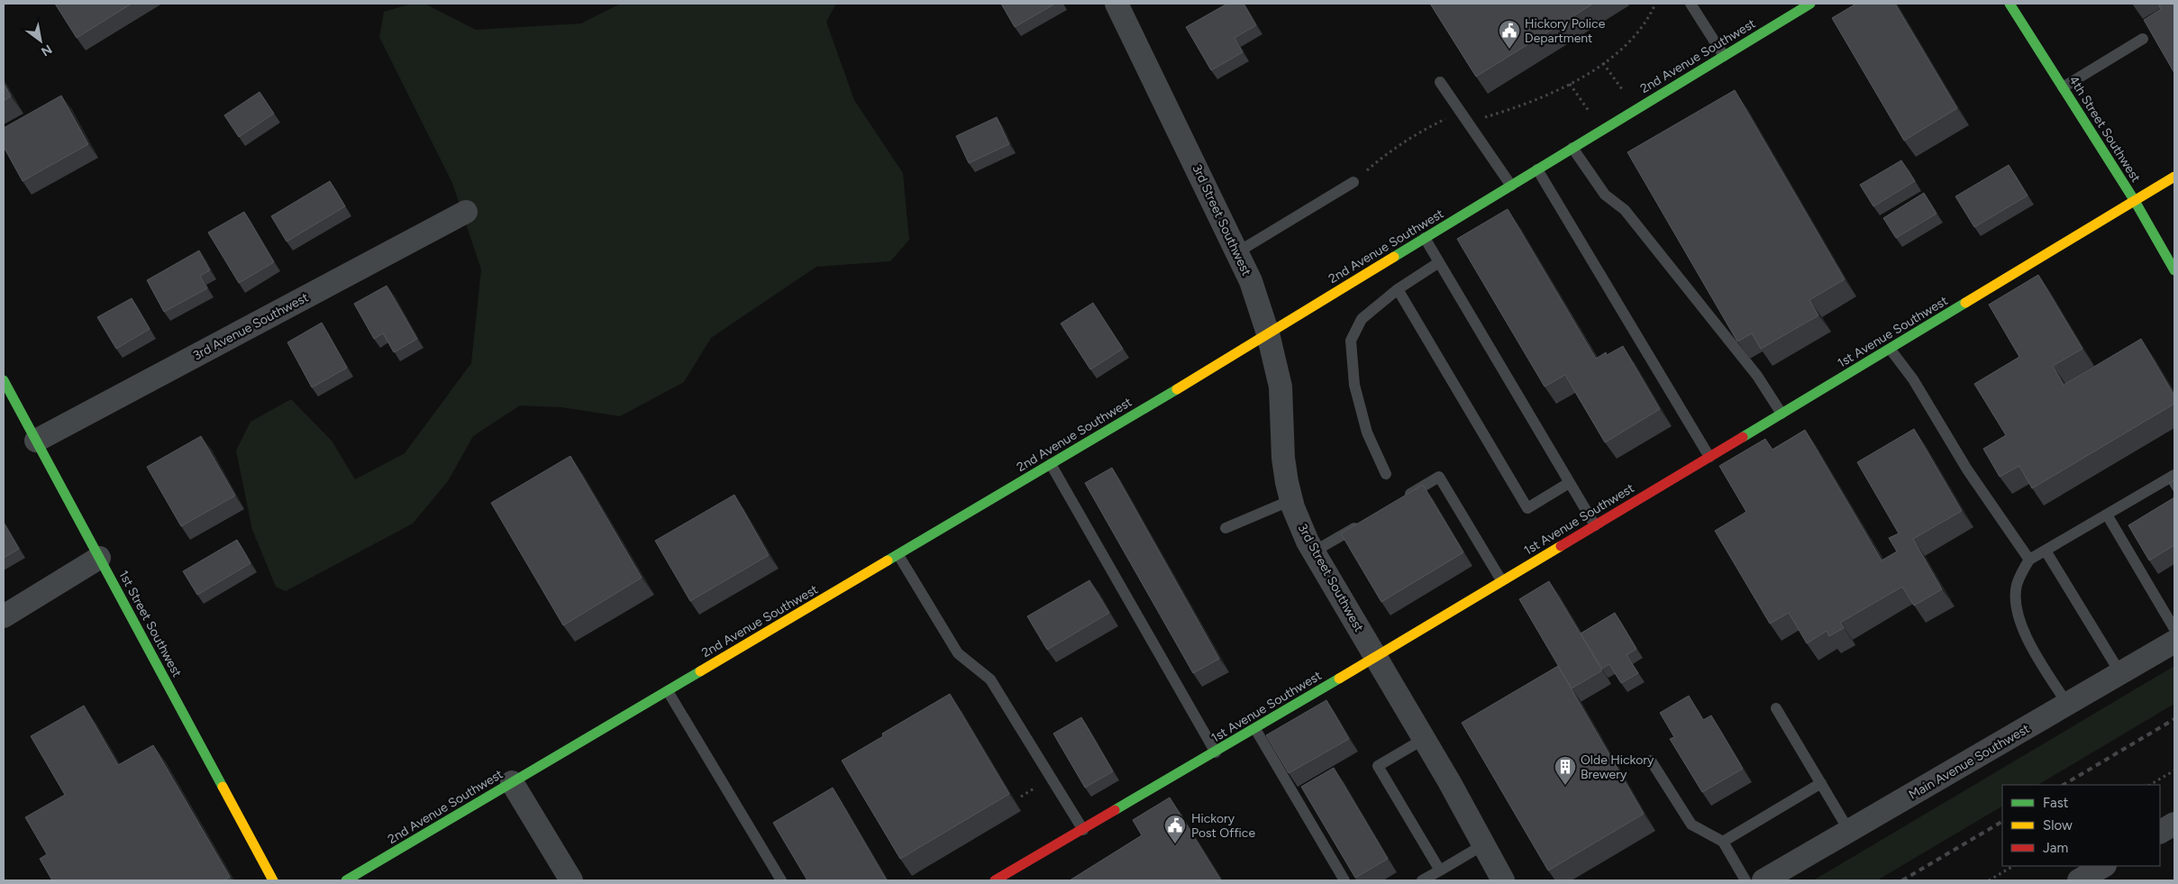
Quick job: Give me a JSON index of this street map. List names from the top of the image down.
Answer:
{
  "streets": {
    "main road": [
      "2nd Avenue Southwest",
      "4th Street Southwest",
      "1st Avenue Southwest",
      "1st Street Southwest"
    ],
    "street": ["3rd Street Southwest", "3rd Avenue Southwest", "Main Avenue Southwest"]
  },
  "crossings": [
    ["2nd Avenue Southwest", "3rd Street Southwest"],
    ["4th Street Southwest", "1st Avenue Southwest"],
    ["3rd Street Southwest", "1st Avenue Southwest"],
    ["3rd Avenue Southwest", "1st Street Southwest"]
  ],
  "places": {
    "public building": ["Hickory Police Department", "Hickory Post Office"],
    "building": ["Olde Hickory Brewery"]
  },
  "legend": ["Fast", "Slow", "Jam"],
  "north": "bottom right"
}
